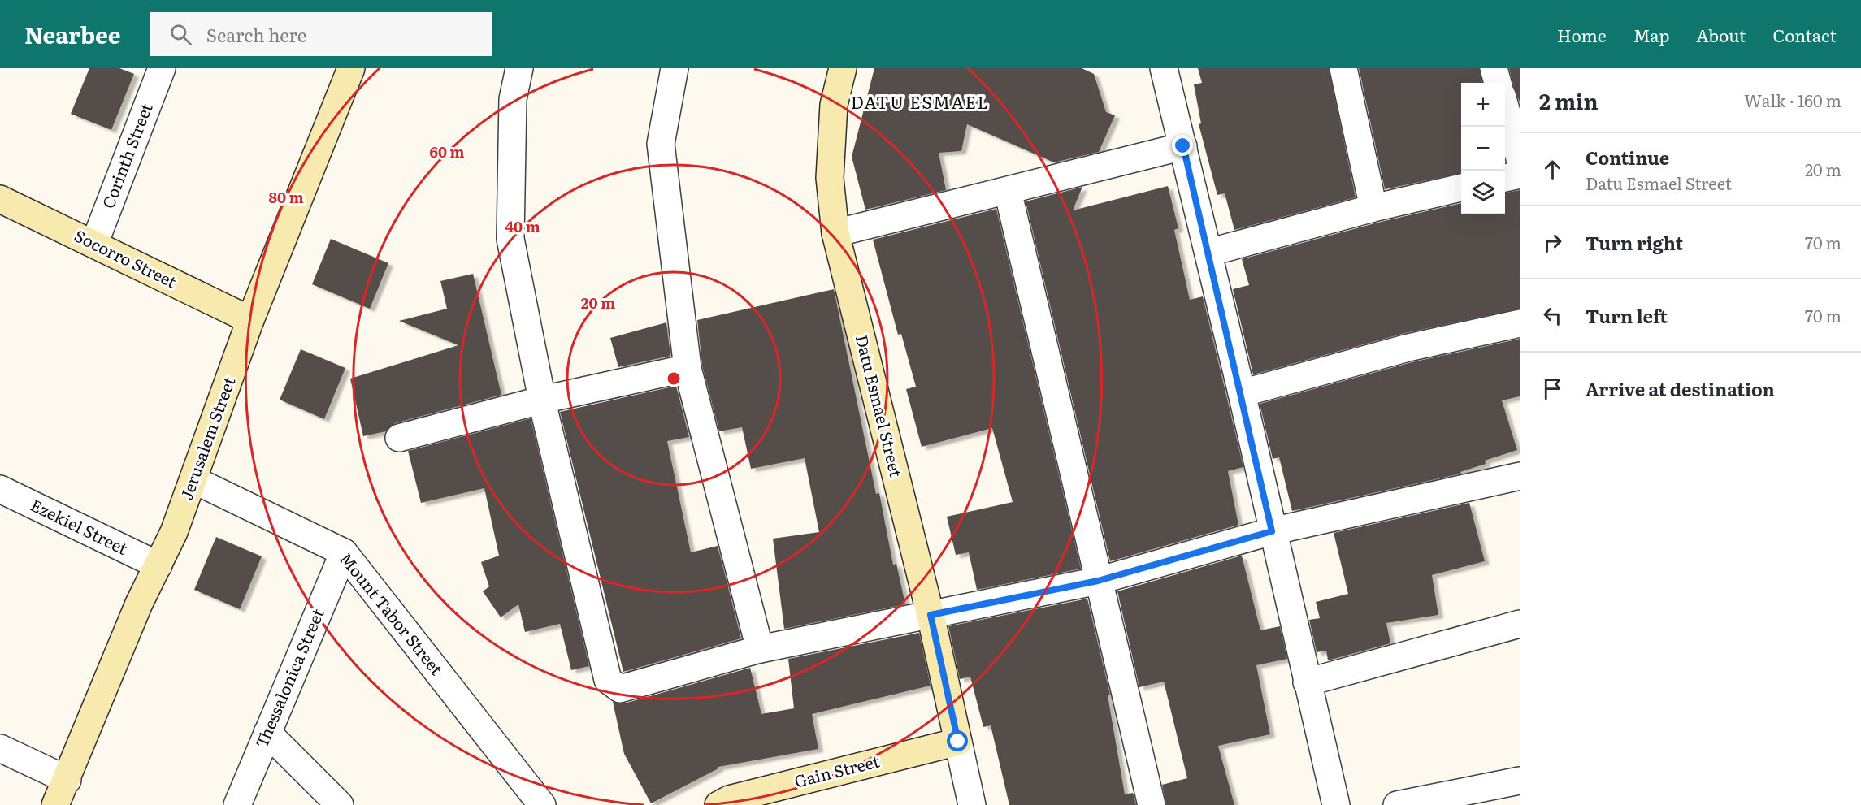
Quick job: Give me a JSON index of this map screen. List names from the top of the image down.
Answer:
{
  "streets": {
    "street": [
      "Corinth Street",
      "Socorro Street",
      "Datu Esmael Street",
      "Jerusalem Street",
      "Ezekiel Street",
      "Mount Tabor Street",
      "Thessalonica Street",
      "Gain Street"
    ]
  },
  "crossings": [
    ["Corinth Street", "Socorro Street"],
    ["Socorro Street", "Jerusalem Street"],
    ["Datu Esmael Street", "Gain Street"],
    ["Jerusalem Street", "Ezekiel Street"],
    ["Jerusalem Street", "Mount Tabor Street"],
    ["Mount Tabor Street", "Thessalonica Street"]
  ],
  "districts": ["DATU ESMAEL"],
  "page": {
    "header": "Nearbee",
    "search": "Search here",
    "nav": [
      "Home",
      "Map",
      "About",
      "Contact"
    ],
    "heading": ["2 min", "Walk · 160 m"],
    "map_buttons": ["+", "−"],
    "list": [
      ["Continue", "Datu Esmael Street", "20 m"],
      ["Turn right", "70 m"],
      ["Turn left", "70 m"],
      "Arrive at destination"
    ]
  },
  "rings": [
    "60 m",
    "80 m",
    "40 m",
    "20 m"
  ]
}
